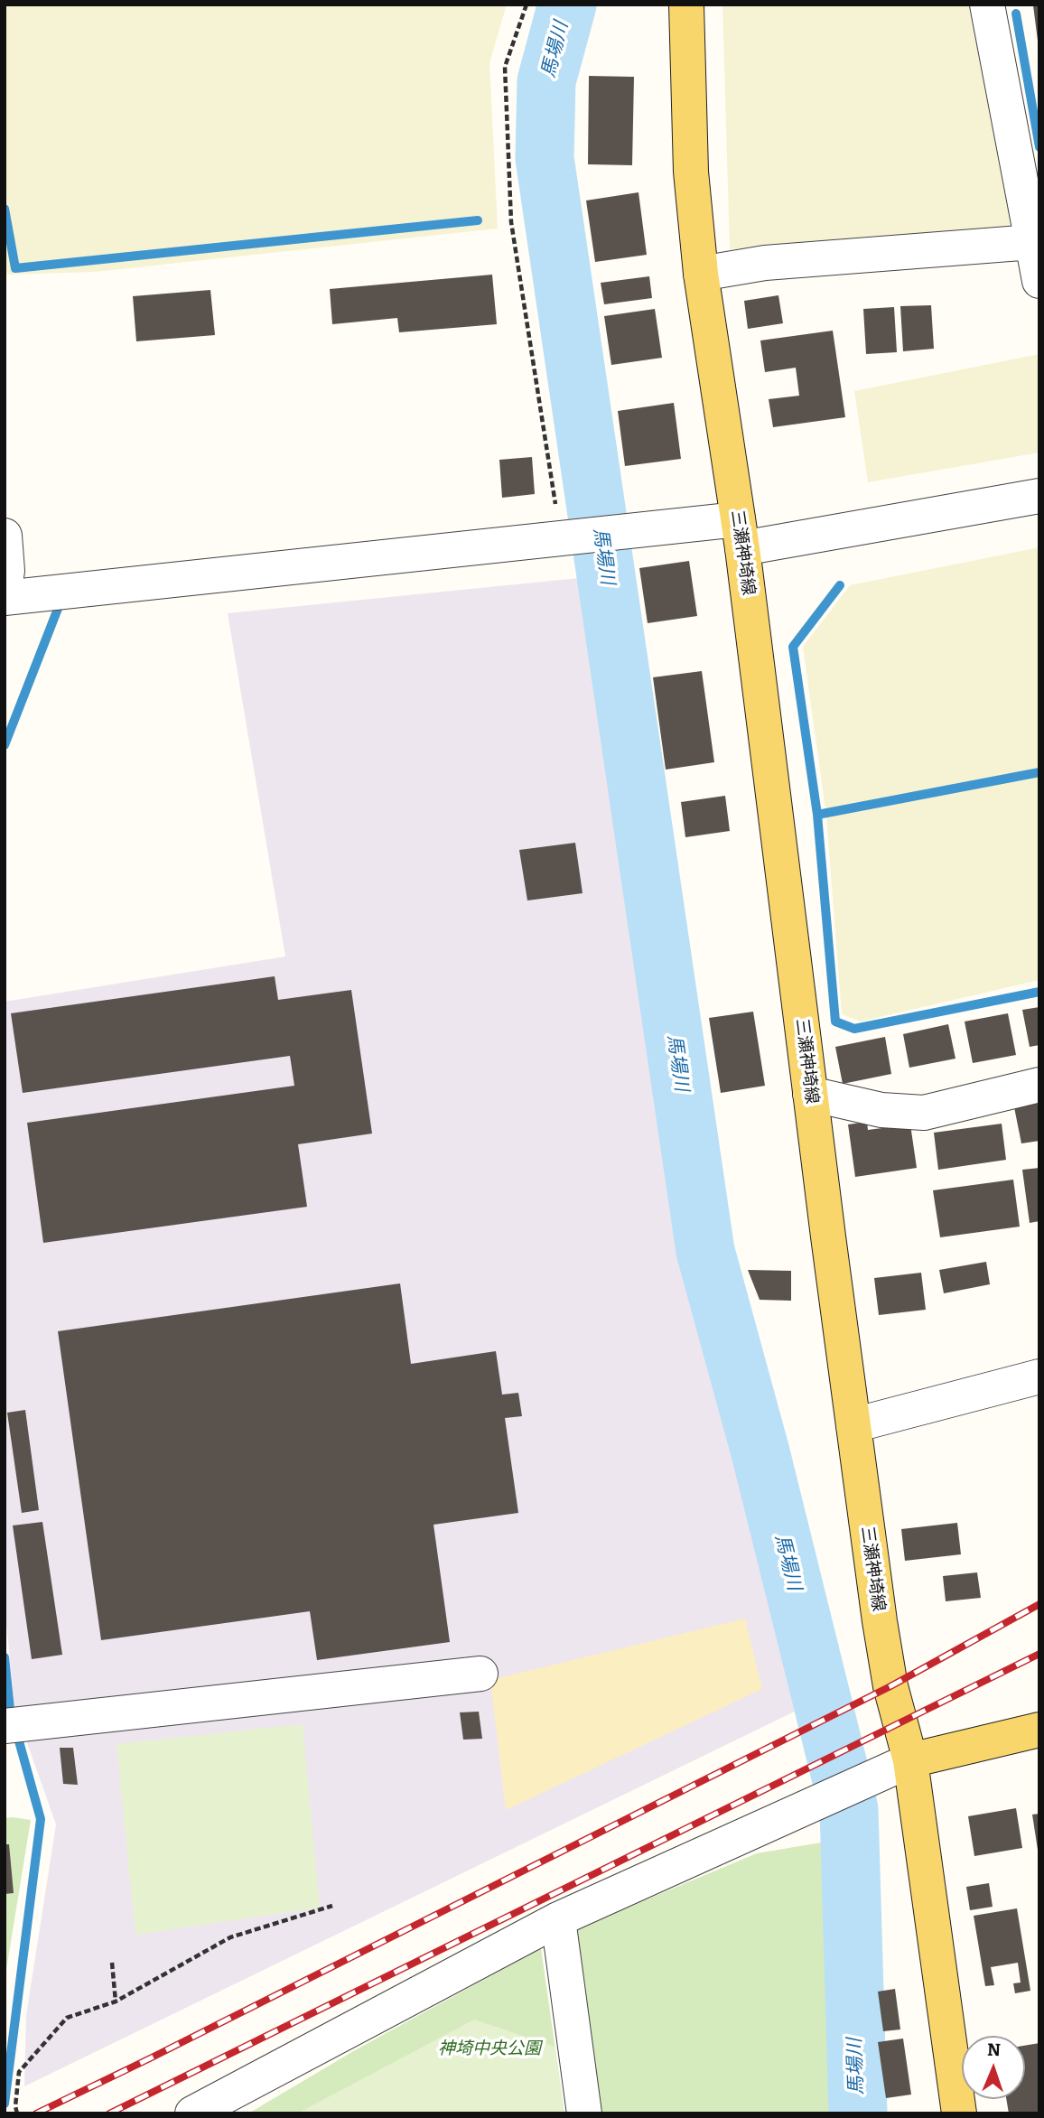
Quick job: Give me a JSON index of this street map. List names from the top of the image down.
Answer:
{
  "streets": {
    "main road": ["三瀬神埼線"]
  },
  "water": ["馬場川"],
  "parks": ["神埼中央公園"],
  "north": "top"
}
